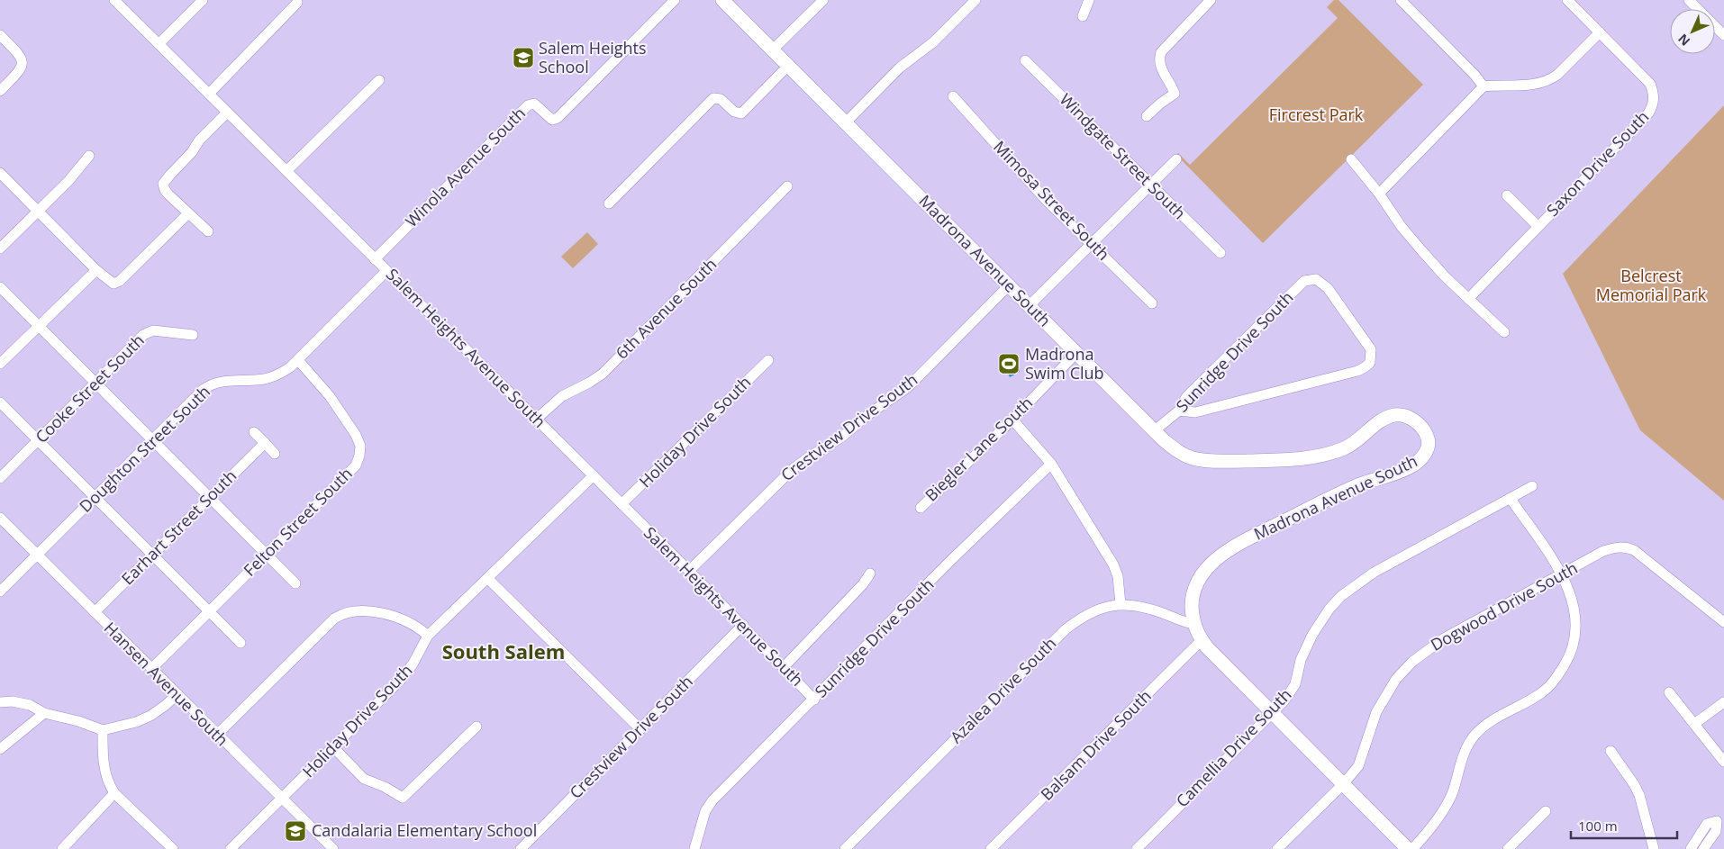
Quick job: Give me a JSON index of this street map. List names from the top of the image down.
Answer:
{
  "streets": {
    "main road": ["Madrona Avenue South"],
    "street": [
      "Windgate Street South",
      "Saxon Drive South",
      "Winola Avenue South",
      "Mimosa Street South",
      "6th Avenue South",
      "Salem Heights Avenue South",
      "Sunridge Drive South",
      "Cooke Street South",
      "Crestview Drive South",
      "Holiday Drive South",
      "Doughton Street South",
      "Biegler Lane South",
      "Felton Street South",
      "Earhart Street South",
      "Dogwood Drive South",
      "Hansen Avenue South",
      "Azalea Drive South",
      "Balsam Drive South",
      "Camellia Drive South"
    ]
  },
  "crossings": [
    ["Winola Avenue South", "Salem Heights Avenue South"],
    ["Madrona Avenue South", "Sunridge Drive South"],
    ["Madrona Avenue South", "Crestview Drive South"],
    ["Madrona Avenue South", "Biegler Lane South"],
    ["Madrona Avenue South", "Dogwood Drive South"],
    ["Madrona Avenue South", "Azalea Drive South"],
    ["Madrona Avenue South", "Balsam Drive South"],
    ["Madrona Avenue South", "Camellia Drive South"],
    ["6th Avenue South", "Salem Heights Avenue South"],
    ["Salem Heights Avenue South", "Sunridge Drive South"],
    ["Salem Heights Avenue South", "Crestview Drive South"],
    ["Salem Heights Avenue South", "Holiday Drive South"],
    ["Salem Heights Avenue South", "Doughton Street South"],
    ["Holiday Drive South", "Hansen Avenue South"],
    ["Doughton Street South", "Felton Street South"],
    ["Doughton Street South", "Hansen Avenue South"],
    ["Felton Street South", "Hansen Avenue South"],
    ["Earhart Street South", "Hansen Avenue South"]
  ],
  "districts": ["South Salem"],
  "parks": ["Fircrest Park", "Belcrest Memorial Park"],
  "places": {
    "school or university": ["Salem Heights School", "Candalaria Elementary School"],
    "sports": ["Madrona Swim Club"]
  },
  "scale_bar": "100 m",
  "north": "bottom left"
}
